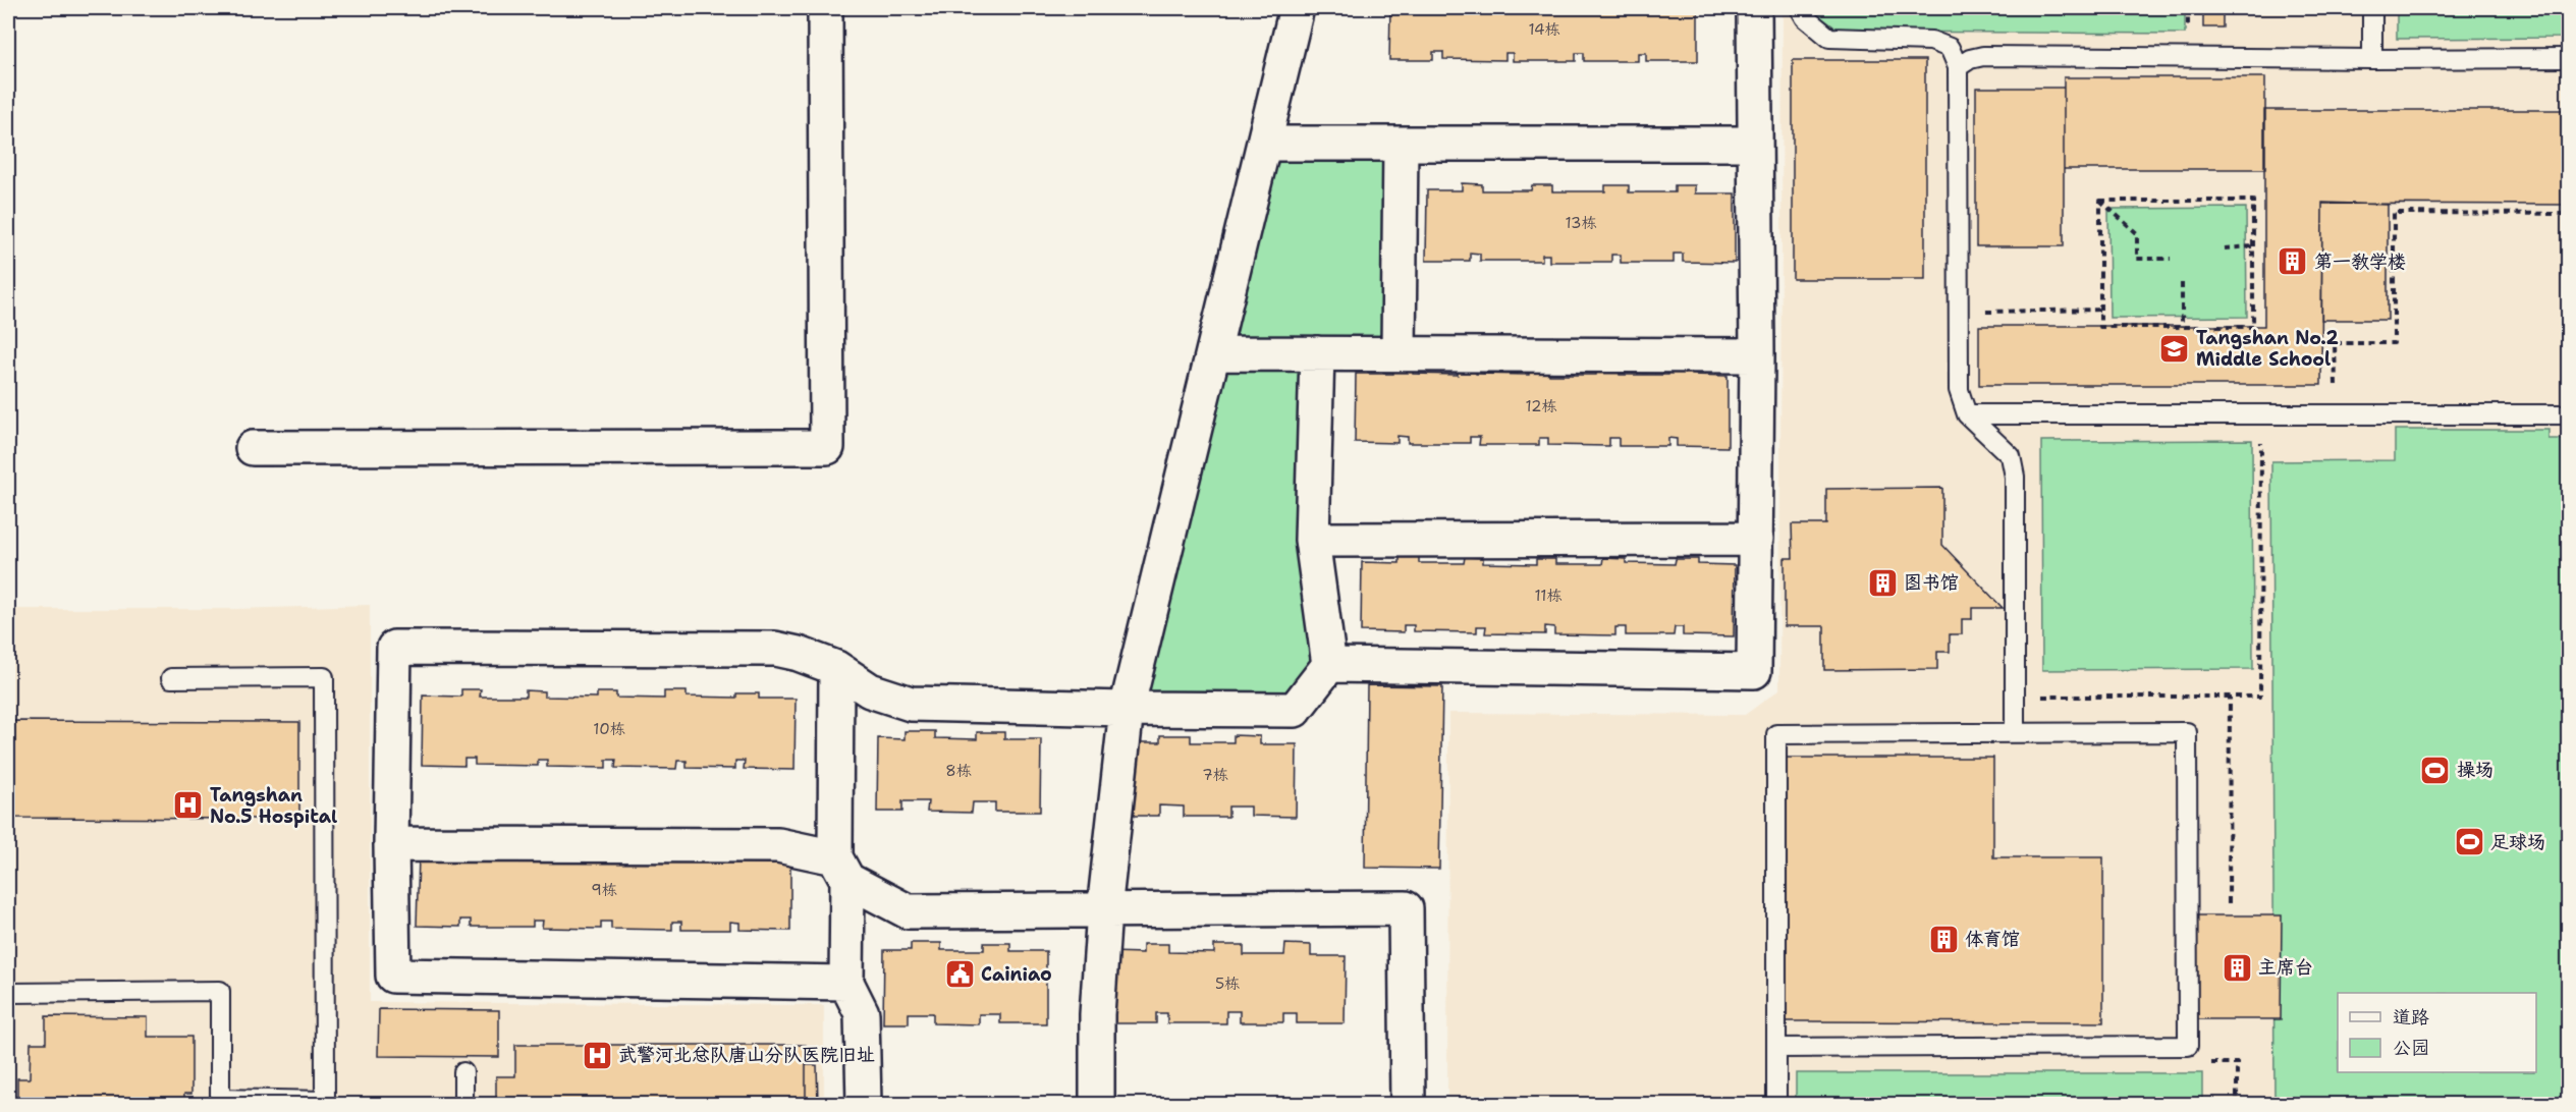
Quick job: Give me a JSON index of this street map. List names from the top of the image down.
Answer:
{
  "places": {
    "building": [
      "第一教学楼",
      "图书馆",
      "体育馆",
      "主席台"
    ],
    "school or university": ["Tangshan No.2 Middle School"],
    "sports": ["操场", "足球场"],
    "hospital": ["Tangshan No.5 Hospital", "武警河北总队唐山分队医院旧址"],
    "public building": ["Cainiao"]
  },
  "house_numbers": [
    "14栋",
    "13栋",
    "12栋",
    "11栋",
    "10栋",
    "8栋",
    "7栋",
    "9栋",
    "5栋"
  ],
  "legend": ["道路", "公园"]
}
